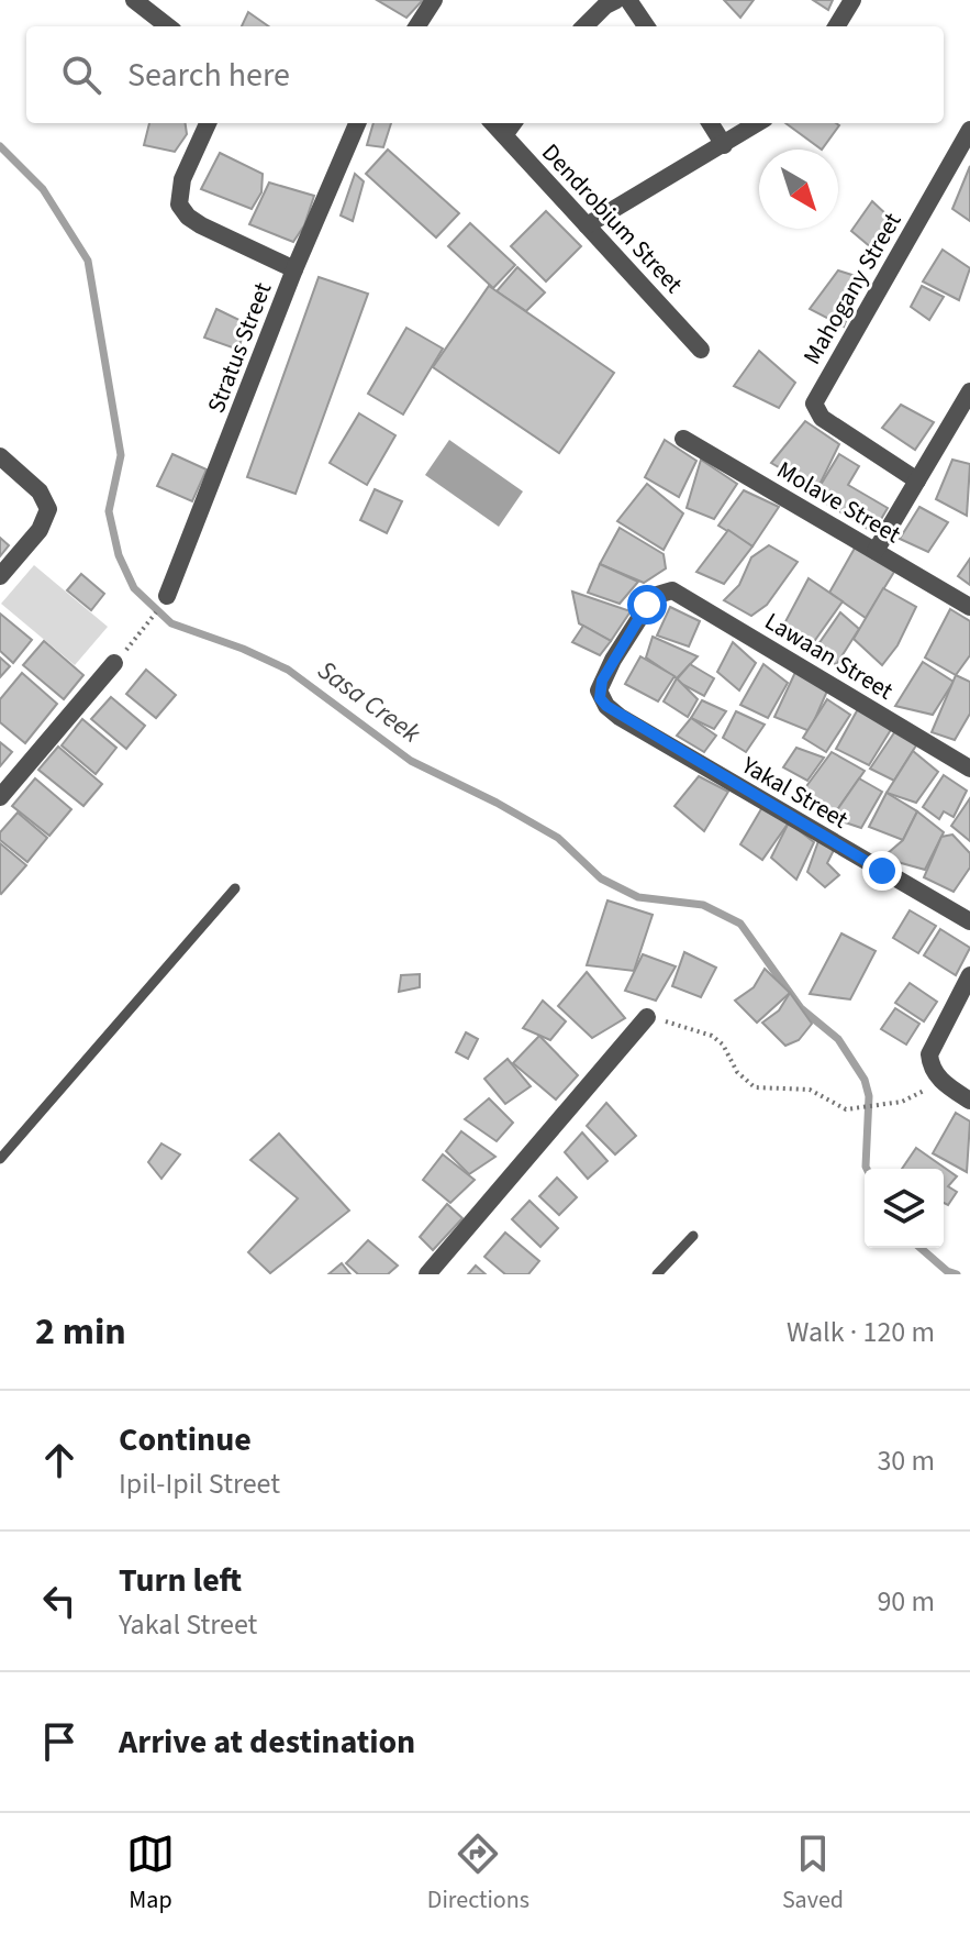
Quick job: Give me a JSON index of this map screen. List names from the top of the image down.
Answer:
{
  "streets": {
    "street": [
      "Dendrobium Street",
      "Mahogany Street",
      "Stratus Street",
      "Molave Street",
      "Lawaan Street",
      "Yakal Street"
    ]
  },
  "crossings": [
    ["Lawaan Street", "Yakal Street"]
  ],
  "water": ["Sasa Creek"],
  "north": "bottom right",
  "page": {
    "search": "Search here",
    "heading": ["2 min", "Walk · 120 m"],
    "list": [
      ["Continue", "Ipil-Ipil Street", "30 m"],
      ["Turn left", "Yakal Street", "90 m"],
      "Arrive at destination"
    ],
    "nav": ["Map", "Directions", "Saved"]
  }
}
